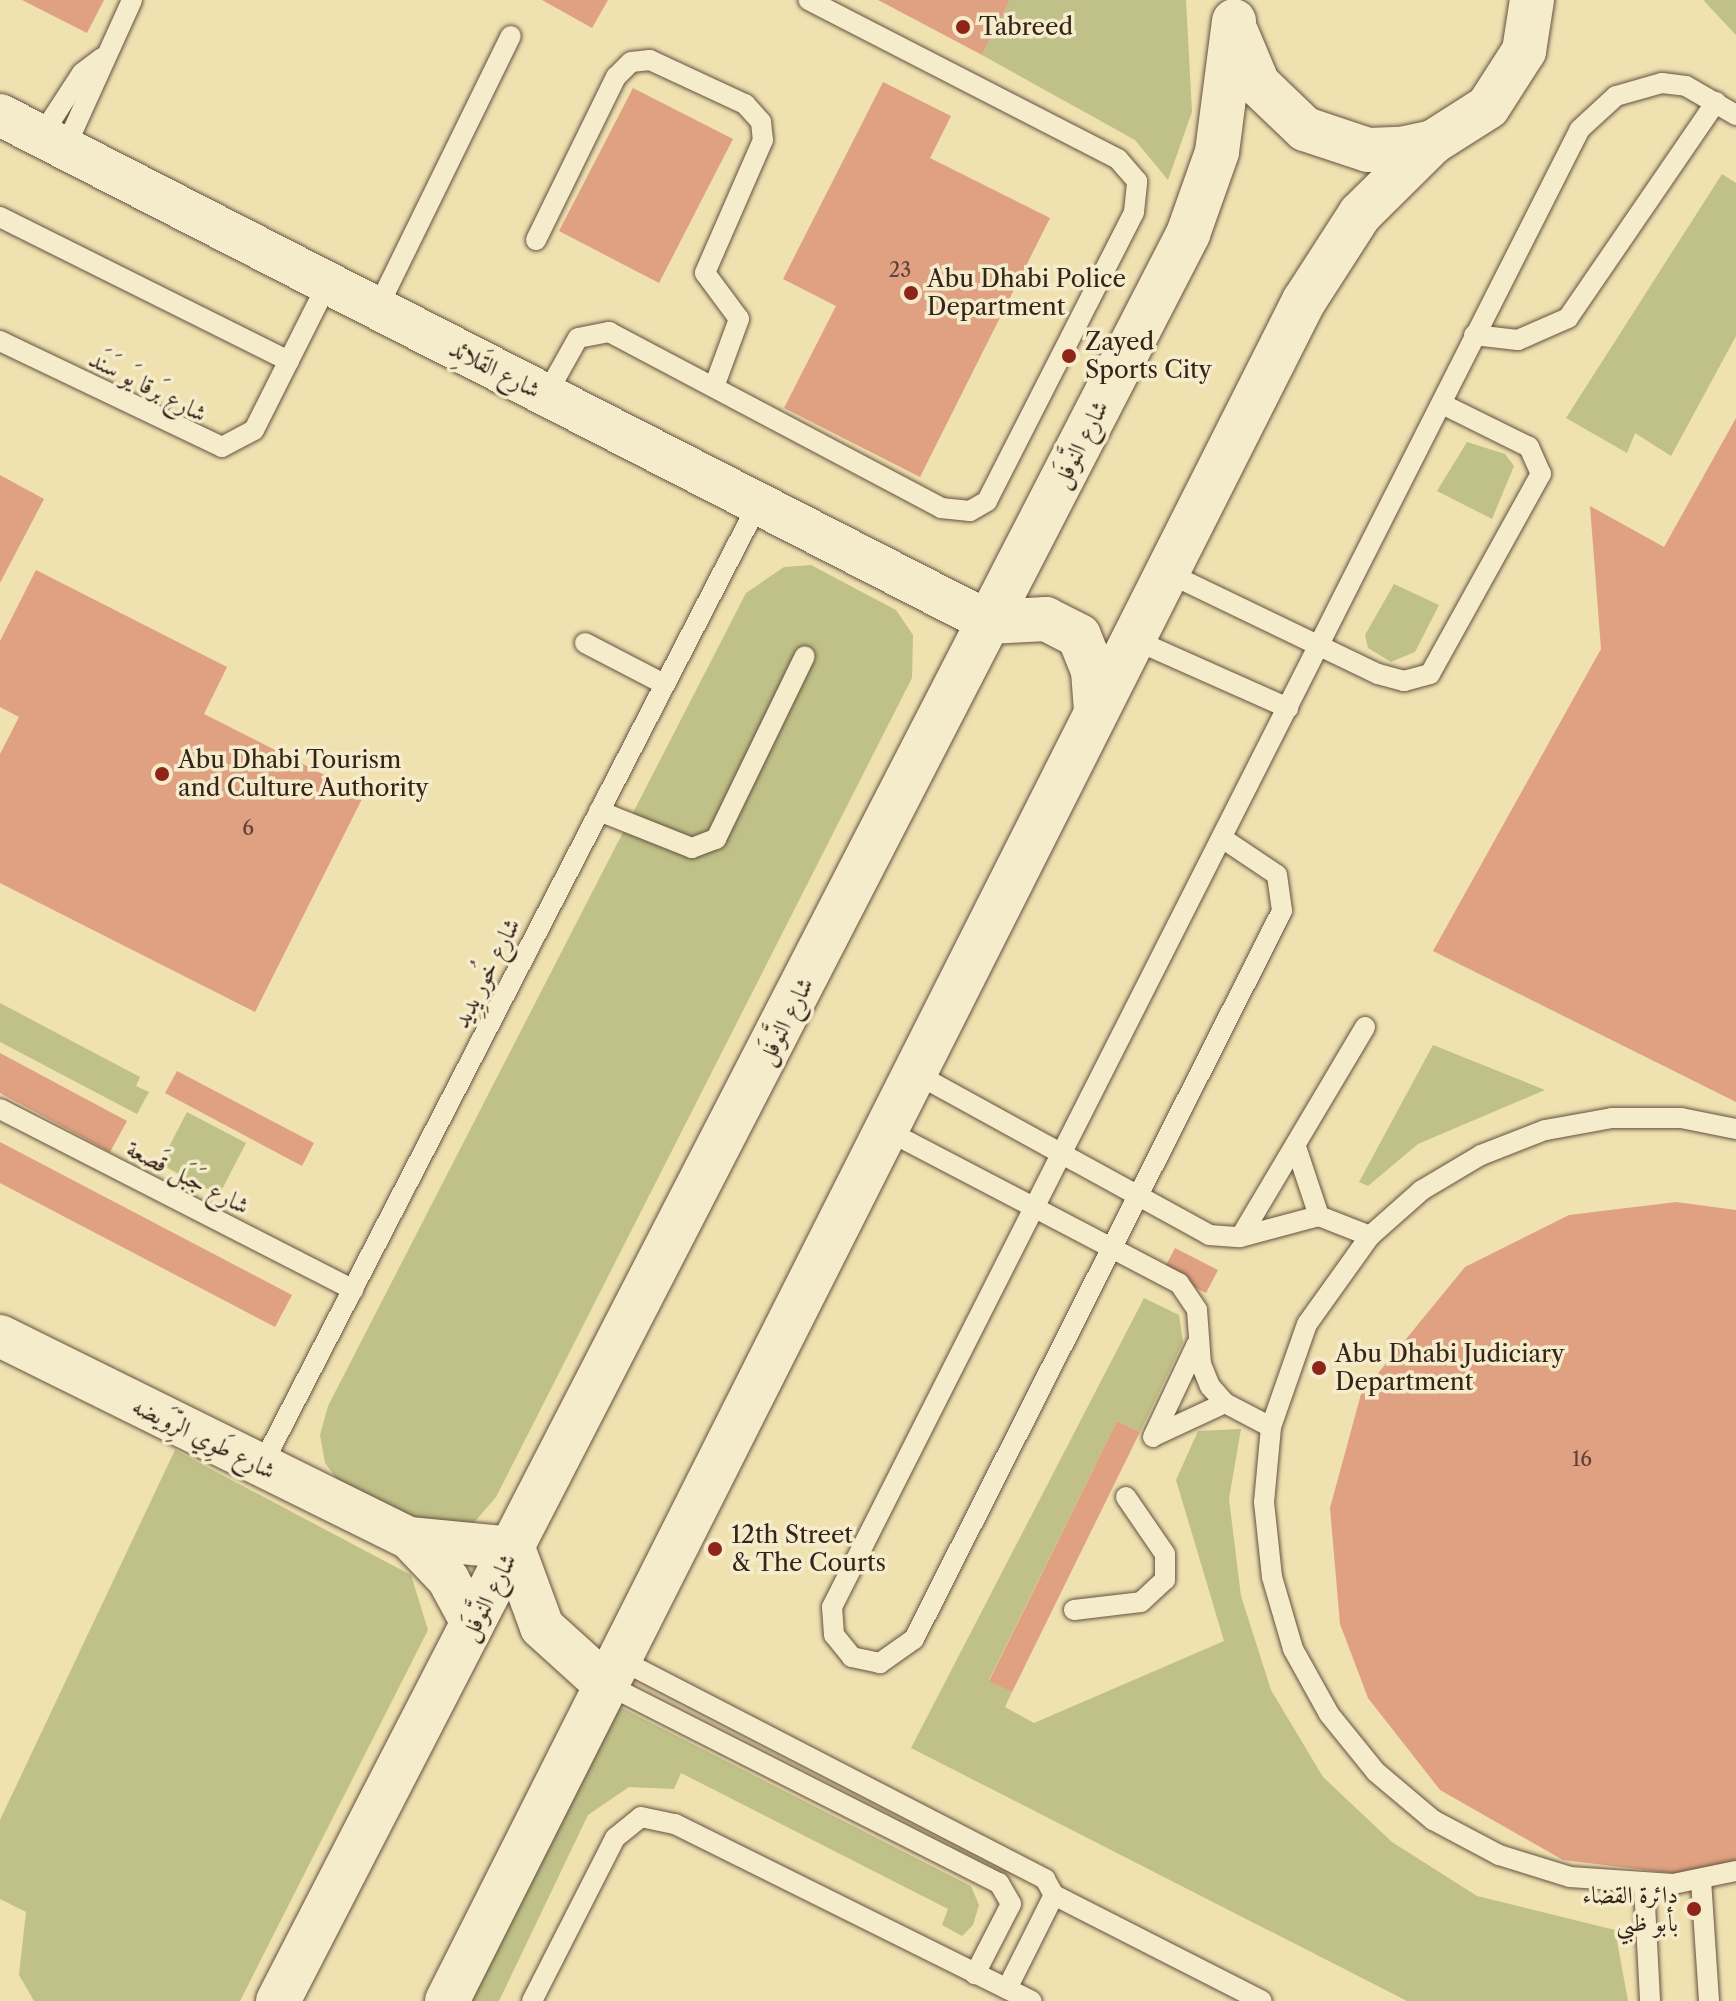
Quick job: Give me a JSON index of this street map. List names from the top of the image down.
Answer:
{
  "streets": {
    "street": ["شارع القَلائِد", "شارع النَّوفَل", "شارع طَوِي الرِّوَيضه"],
    "lane": ["شارع بَرقا يَو سَنَد", "شارع خُور يِدِيد", "شارع جَبَل قَصعة"]
  },
  "crossings": [
    ["شارع القَلائِد", "شارع بَرقا يَو سَنَد"],
    ["شارع القَلائِد", "شارع النَّوفَل"],
    ["شارع القَلائِد", "شارع خُور يِدِيد"],
    ["شارع النَّوفَل", "شارع طَوِي الرِّوَيضه"],
    ["شارع خُور يِدِيد", "شارع جَبَل قَصعة"],
    ["شارع خُور يِدِيد", "شارع طَوِي الرِّوَيضه"]
  ],
  "places": [
    "Tabreed",
    "Abu Dhabi Police Department",
    "Zayed Sports City",
    "Abu Dhabi Tourism and Culture Authority",
    "Abu Dhabi Judiciary Department",
    "12th Street & The Courts",
    "دائرة القضاء بأبو ظبي"
  ],
  "house_numbers": ["23", "6", "16"]
}
